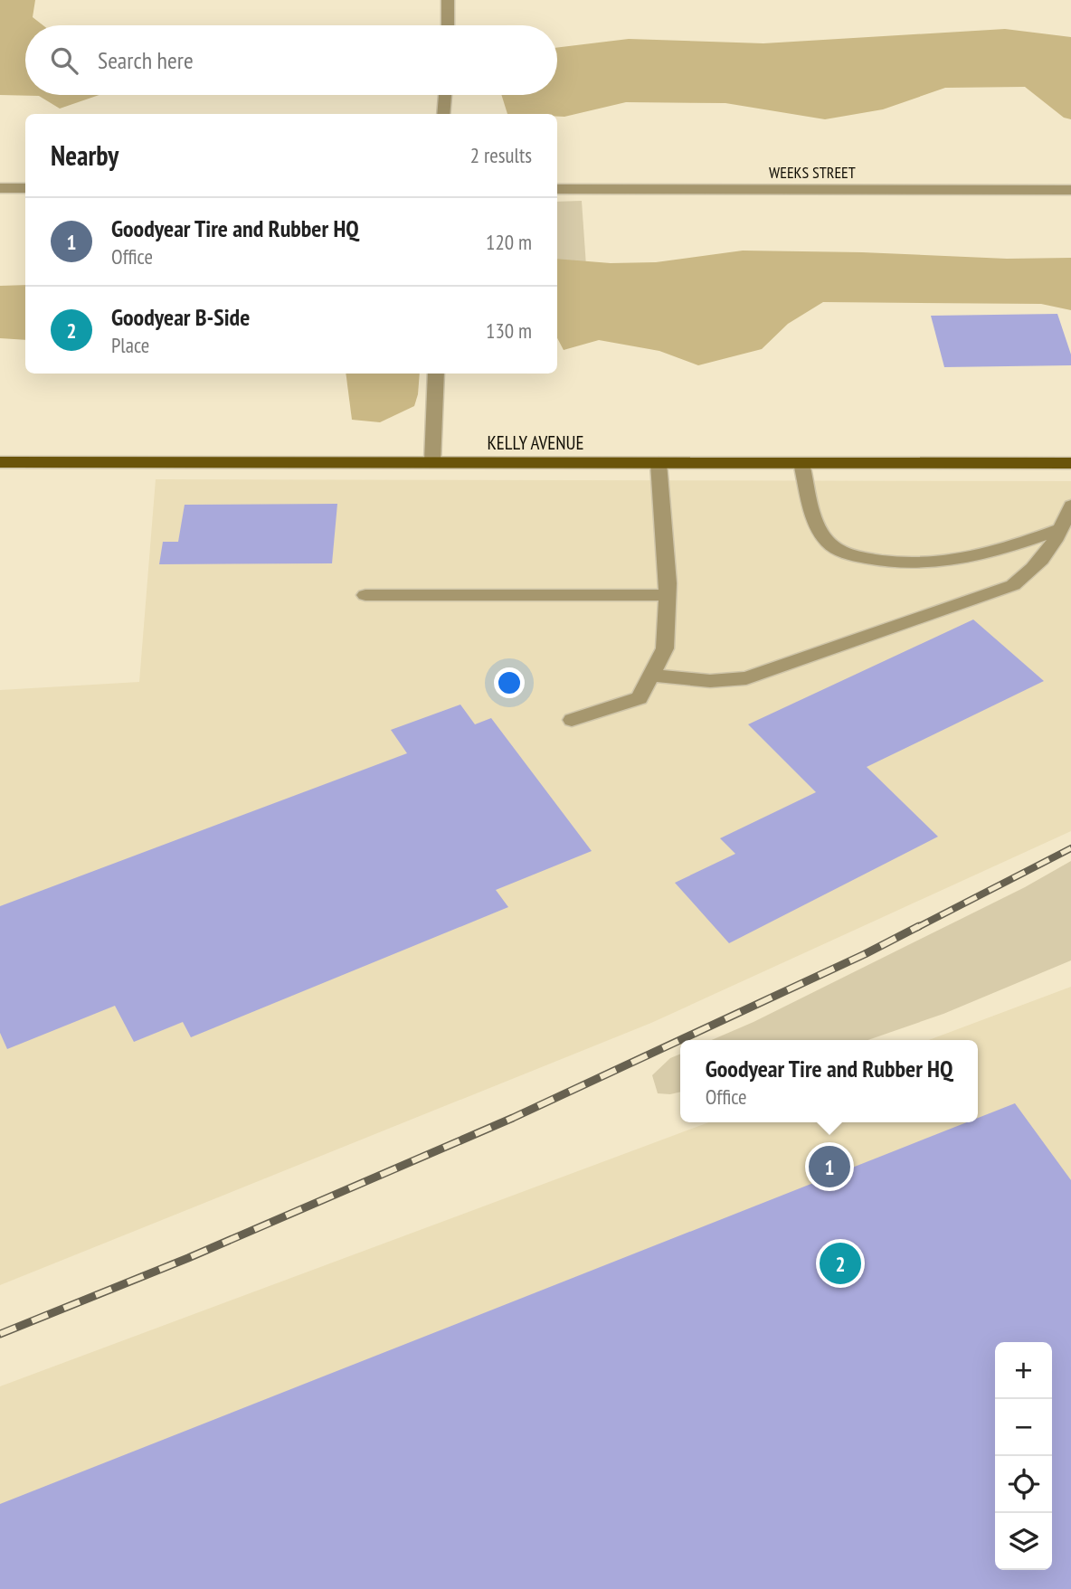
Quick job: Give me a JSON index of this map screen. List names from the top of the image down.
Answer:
{
  "streets": {
    "main road": ["KELLY AVENUE"],
    "street": ["WEEKS STREET"]
  },
  "page": {
    "search": "Search here",
    "heading": ["Nearby", "2 results"],
    "list": [
      {
        "mark": "1",
        "name": "Goodyear Tire and Rubber HQ",
        "note": "Office",
        "value": "120 m"
      },
      {
        "mark": "2",
        "name": "Goodyear B-Side",
        "note": "Place",
        "value": "130 m"
      }
    ],
    "popup": ["Goodyear Tire and Rubber HQ", "Office"],
    "pins": ["1", "2"],
    "map_buttons": ["+", "−"]
  }
}
